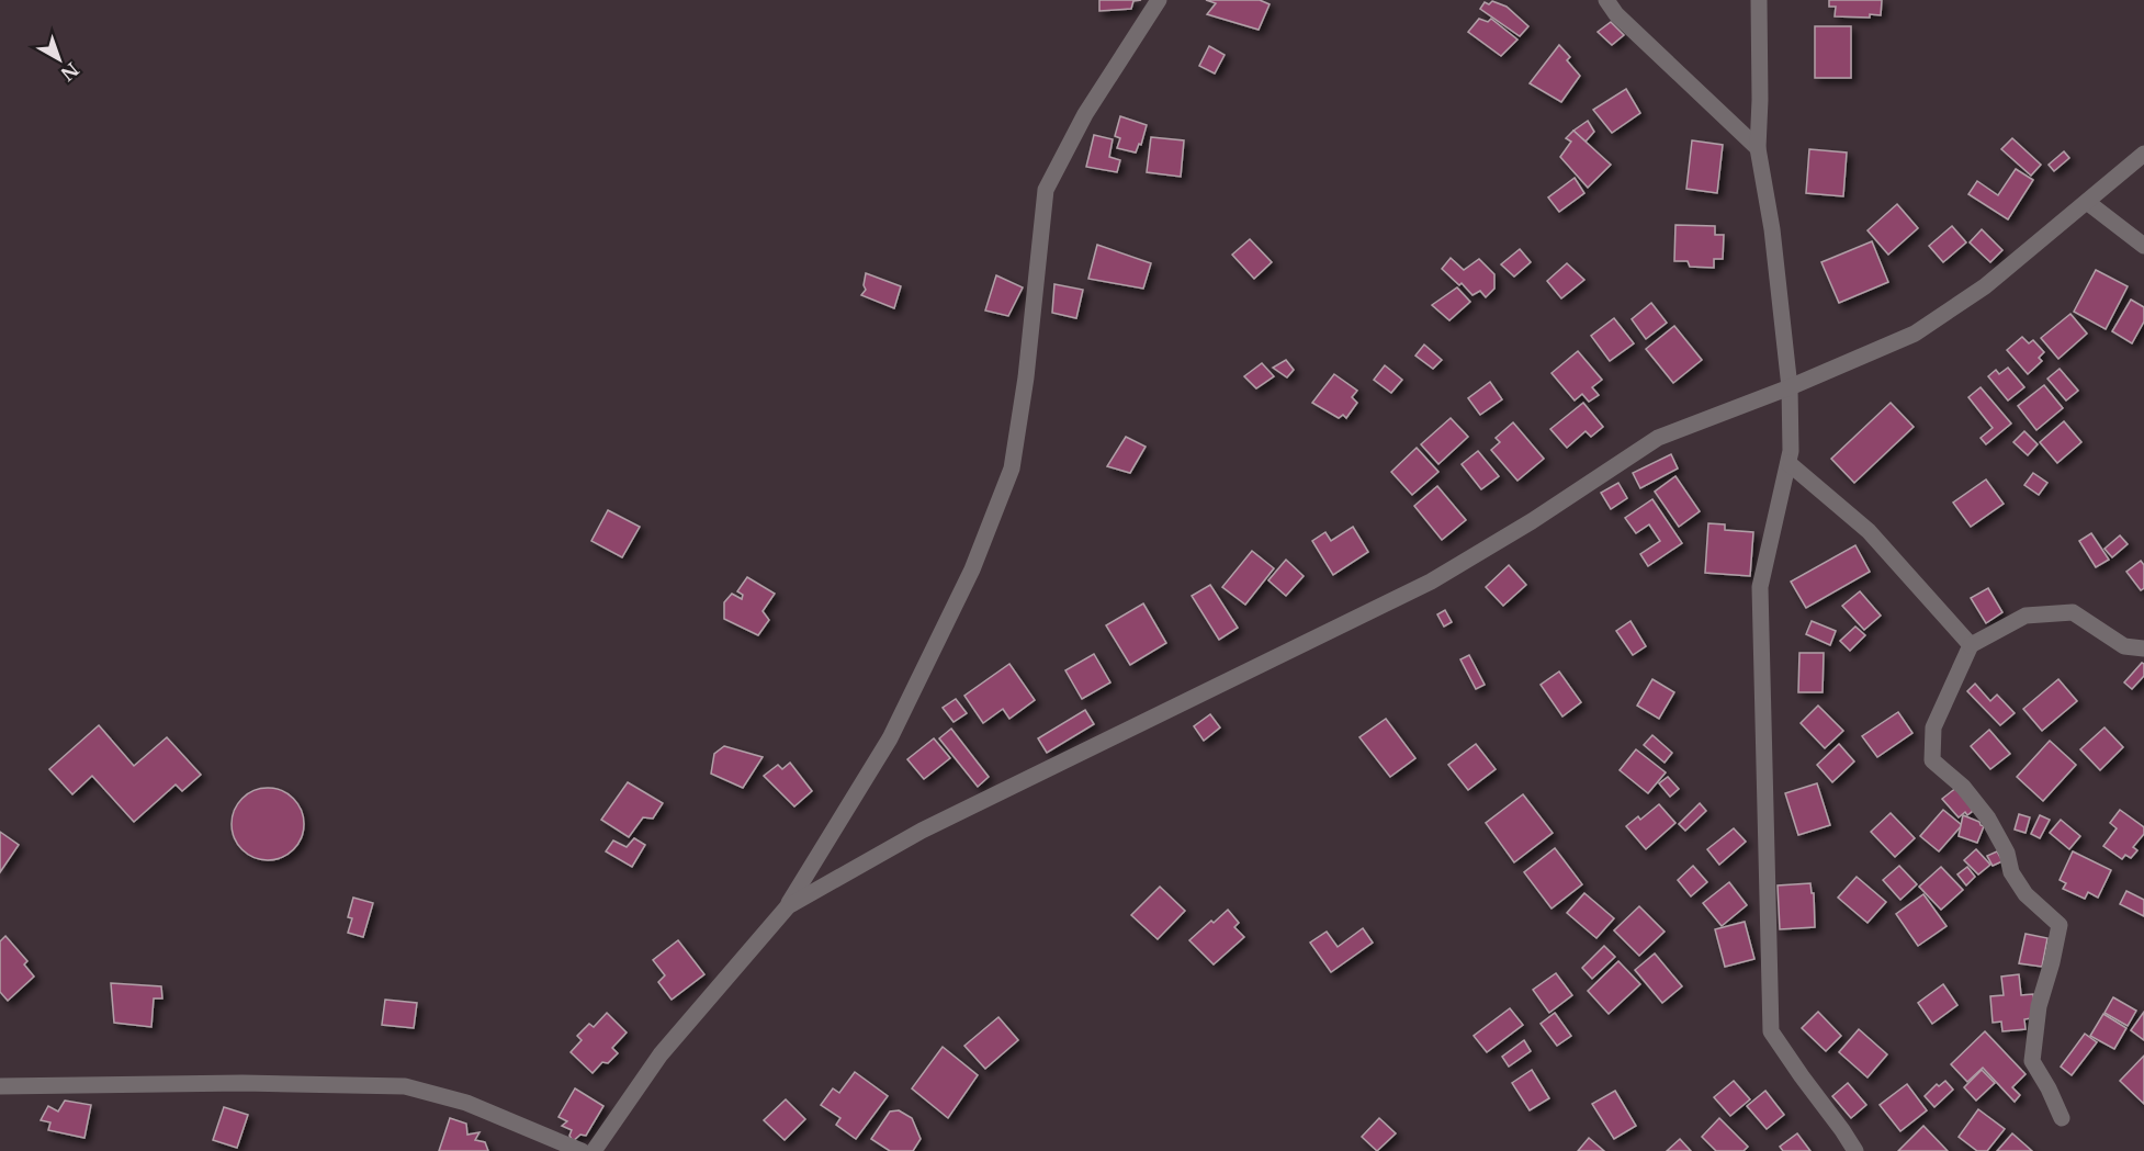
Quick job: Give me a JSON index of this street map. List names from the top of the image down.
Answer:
{
  "north": "bottom right"
}
